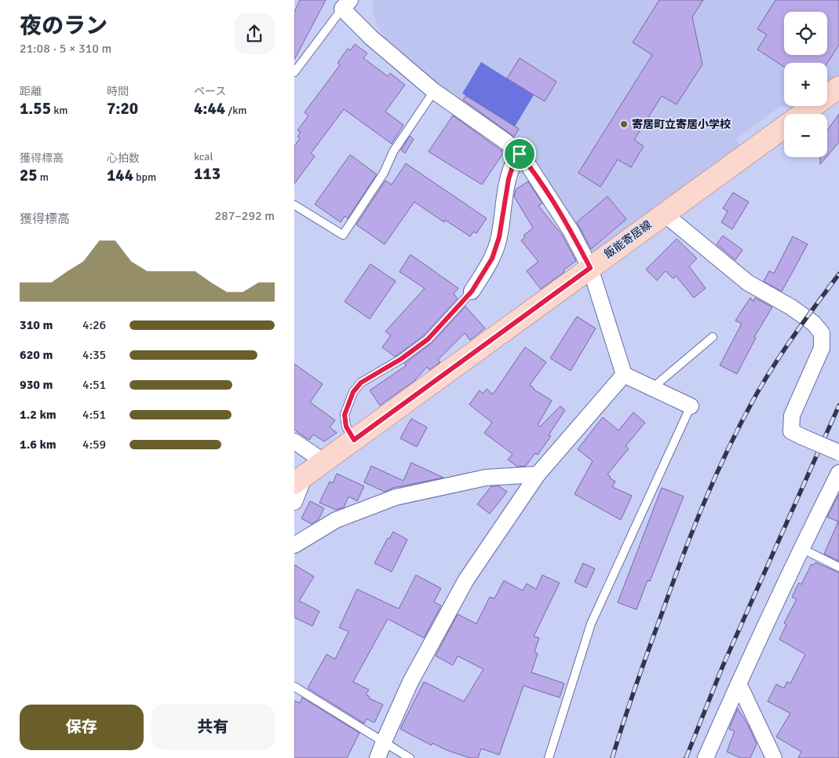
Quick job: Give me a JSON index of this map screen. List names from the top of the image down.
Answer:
{
  "streets": {
    "main road": ["飯能寄居線"]
  },
  "places": ["寄居町立寄居小学校"],
  "page": {
    "heading": ["夜のラン", "21:08 · 5 × 310 m"],
    "map_buttons": ["+", "−"],
    "stats": [
      ["距離", "1.55 km"],
      ["時間", "7:20"],
      ["ペース", "4:44 /km"],
      ["獲得標高", "25 m"],
      ["心拍数", "144 bpm"],
      ["kcal", "113"]
    ],
    "chart": ["獲得標高", "287–292 m"],
    "list": [
      {
        "name": "310 m",
        "note": "4:26"
      },
      {
        "name": "620 m",
        "note": "4:35"
      },
      {
        "name": "930 m",
        "note": "4:51"
      },
      {
        "name": "1.2 km",
        "note": "4:51"
      },
      {
        "name": "1.6 km",
        "note": "4:59"
      }
    ],
    "buttons": ["保存", "共有"]
  }
}
